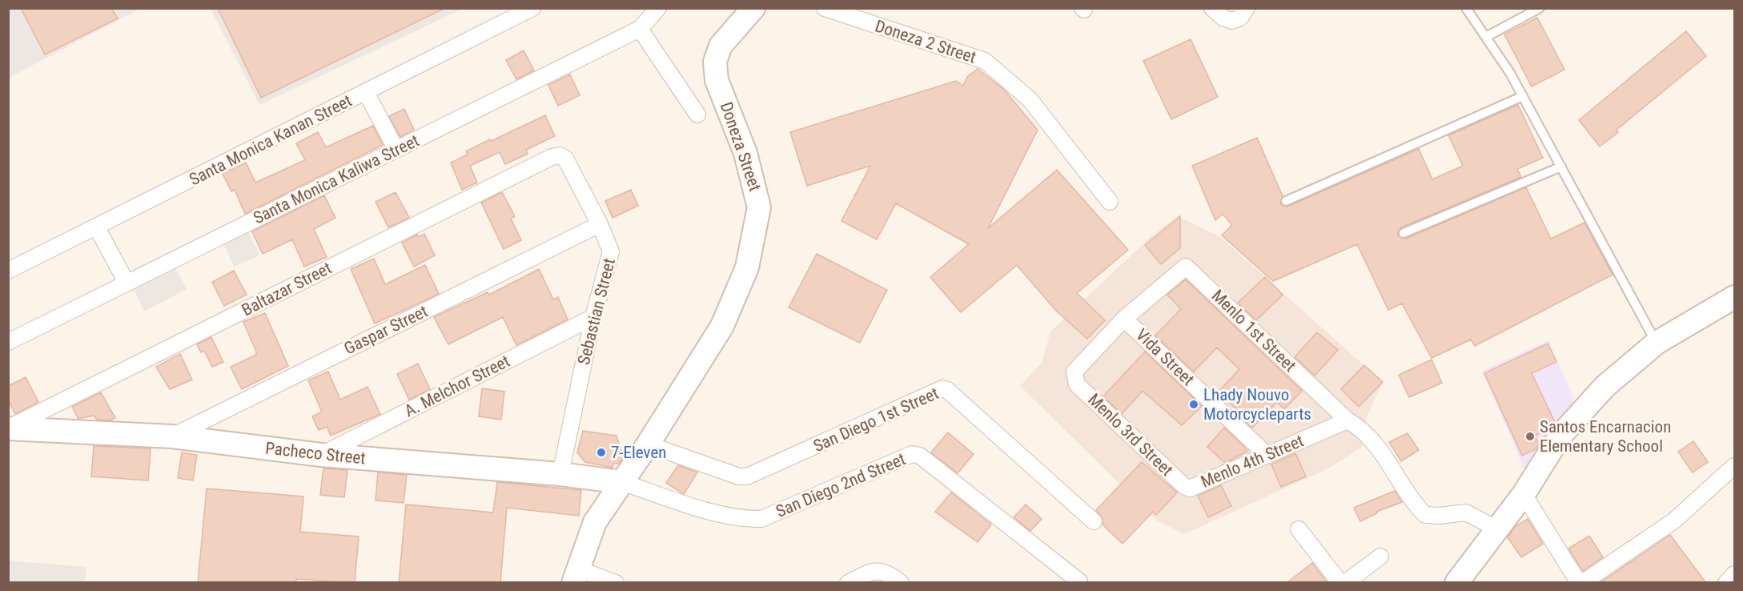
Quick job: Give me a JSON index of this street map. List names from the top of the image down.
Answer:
{
  "streets": {
    "street": [
      "Doneza 2 Street",
      "Santa Monica Kanan Street",
      "Doneza Street",
      "Santa Monica Kaliwa Street",
      "Baltazar Street",
      "Sebastian Street",
      "Gaspar Street",
      "Menlo 1st Street",
      "Vida Street",
      "A. Melchor Street",
      "San Diego 1st Street",
      "Menlo 3rd Street",
      "Pacheco Street",
      "Menlo 4th Street",
      "San Diego 2nd Street"
    ]
  },
  "crossings": [
    ["Doneza Street", "San Diego 1st Street"],
    ["Doneza Street", "Pacheco Street"],
    ["Doneza Street", "San Diego 2nd Street"],
    ["Baltazar Street", "Sebastian Street"],
    ["Baltazar Street", "Pacheco Street"],
    ["Sebastian Street", "Gaspar Street"],
    ["Sebastian Street", "A. Melchor Street"],
    ["Sebastian Street", "Pacheco Street"],
    ["Gaspar Street", "Pacheco Street"],
    ["Menlo 1st Street", "Vida Street"],
    ["Menlo 1st Street", "Menlo 3rd Street"],
    ["Menlo 1st Street", "Menlo 4th Street"],
    ["Vida Street", "Menlo 3rd Street"],
    ["Vida Street", "Menlo 4th Street"],
    ["A. Melchor Street", "Pacheco Street"],
    ["Menlo 3rd Street", "Menlo 4th Street"],
    ["Pacheco Street", "San Diego 2nd Street"]
  ],
  "places": ["Lhady Nouvo Motorcycleparts", "Santos Encarnacion Elementary School", "7-Eleven"]
}
